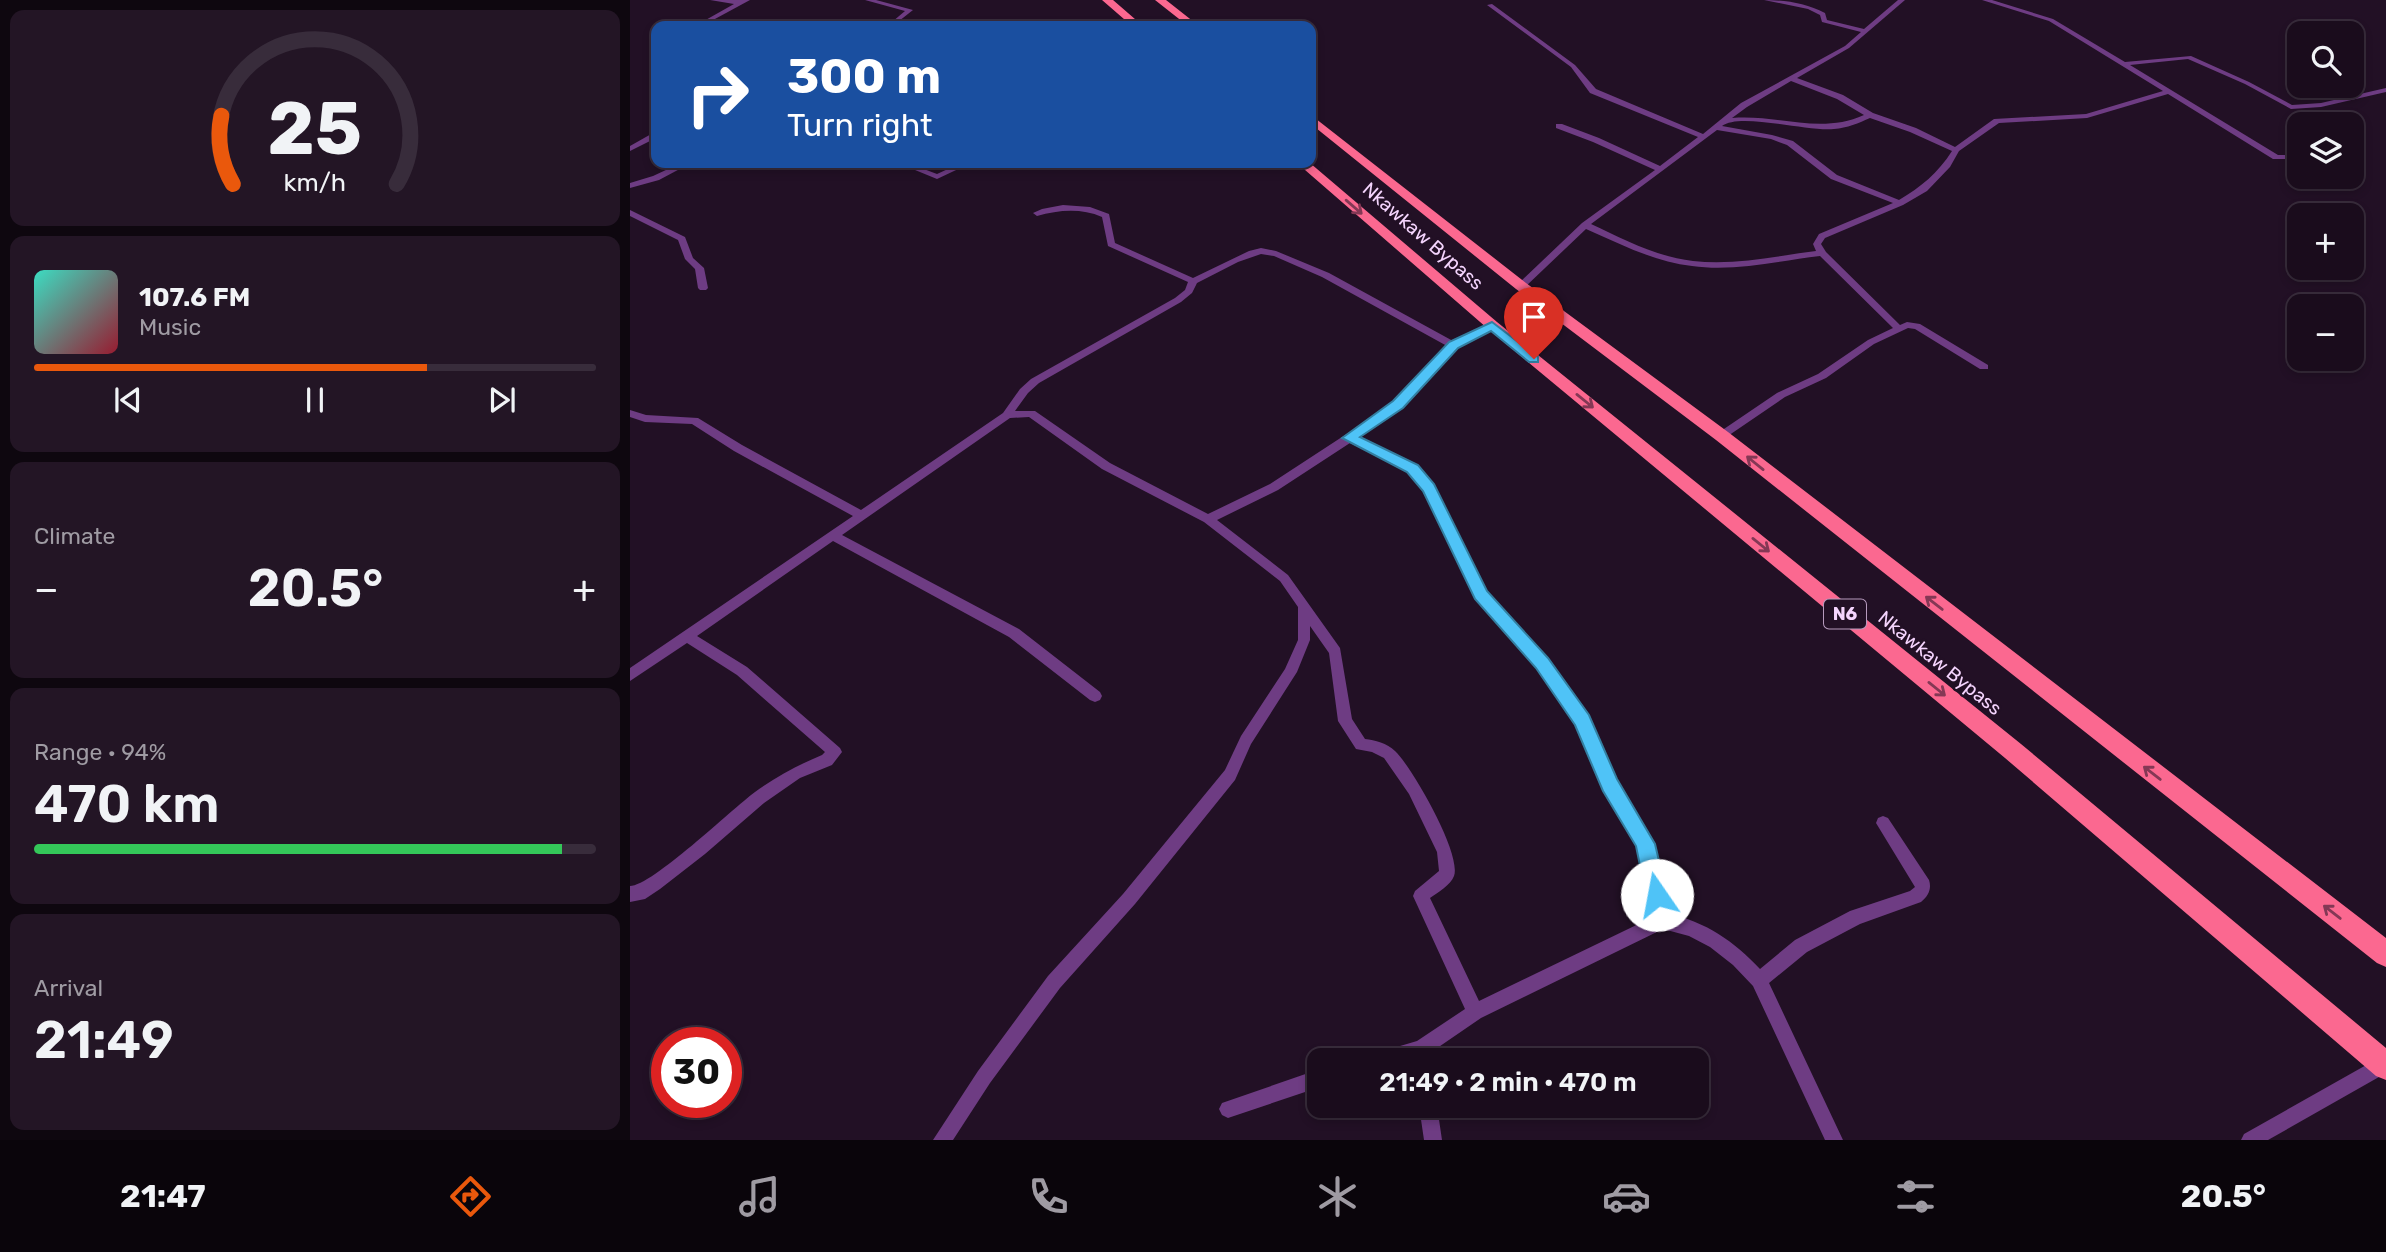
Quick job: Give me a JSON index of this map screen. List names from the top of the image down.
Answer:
{
  "streets": {
    "highway": ["Nkawkaw Bypass", "N6"]
  },
  "page": {
    "map_buttons": ["+", "−"],
    "turn": ["300 m", "Turn right"],
    "song": ["107.6 FM", "Music"],
    "tile": [
      "Climate",
      ["Range · 94%", "470 km"],
      ["Arrival", "21:49"]
    ],
    "heat": ["−", "20.5°", "+"],
    "limit": "30",
    "trip": "21:49 · 2 min · 470 m",
    "tabs": ["21:47", "20.5°"],
    "gauge": ["25", "km/h"]
  }
}
